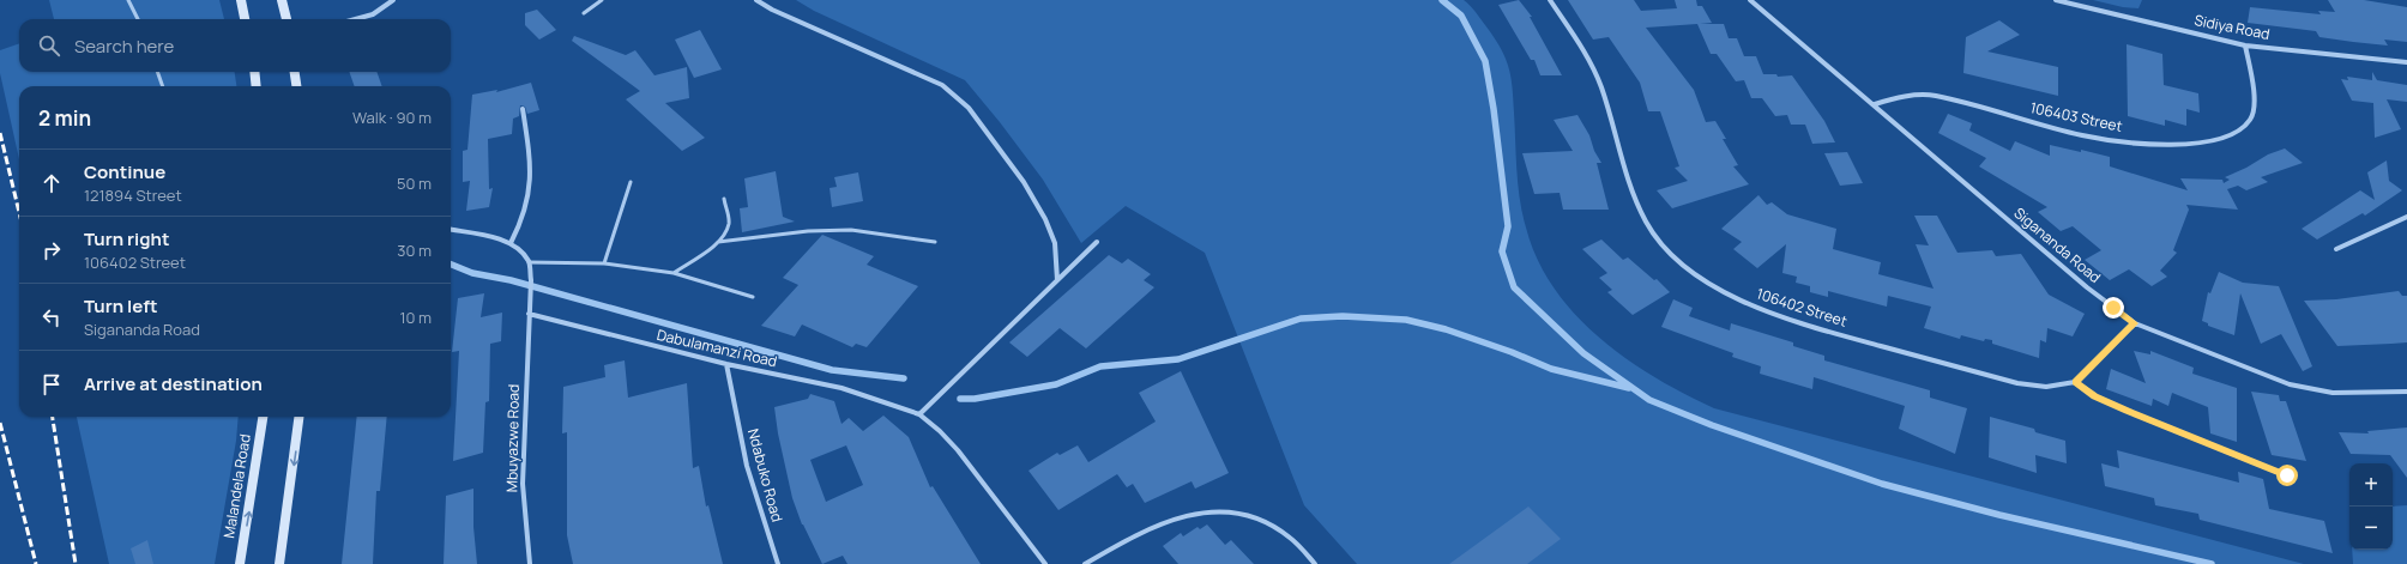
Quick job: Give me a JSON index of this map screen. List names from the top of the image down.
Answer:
{
  "streets": {
    "main road": ["Malandela Road"],
    "street": [
      "Sidiya Road",
      "106403 Street",
      "Sigananda Road",
      "106402 Street",
      "Dabulamanzi Road",
      "Mbuyazwe Road",
      "Ndabuko Road"
    ]
  },
  "crossings": [
    ["Sidiya Road", "106403 Street"],
    ["106403 Street", "Sigananda Road"],
    ["Dabulamanzi Road", "Mbuyazwe Road"],
    ["Dabulamanzi Road", "Ndabuko Road"]
  ],
  "page": {
    "search": "Search here",
    "heading": ["2 min", "Walk · 90 m"],
    "list": [
      ["Continue", "121894 Street", "50 m"],
      ["Turn right", "106402 Street", "30 m"],
      ["Turn left", "Sigananda Road", "10 m"],
      "Arrive at destination"
    ],
    "map_buttons": ["+", "−"]
  }
}
